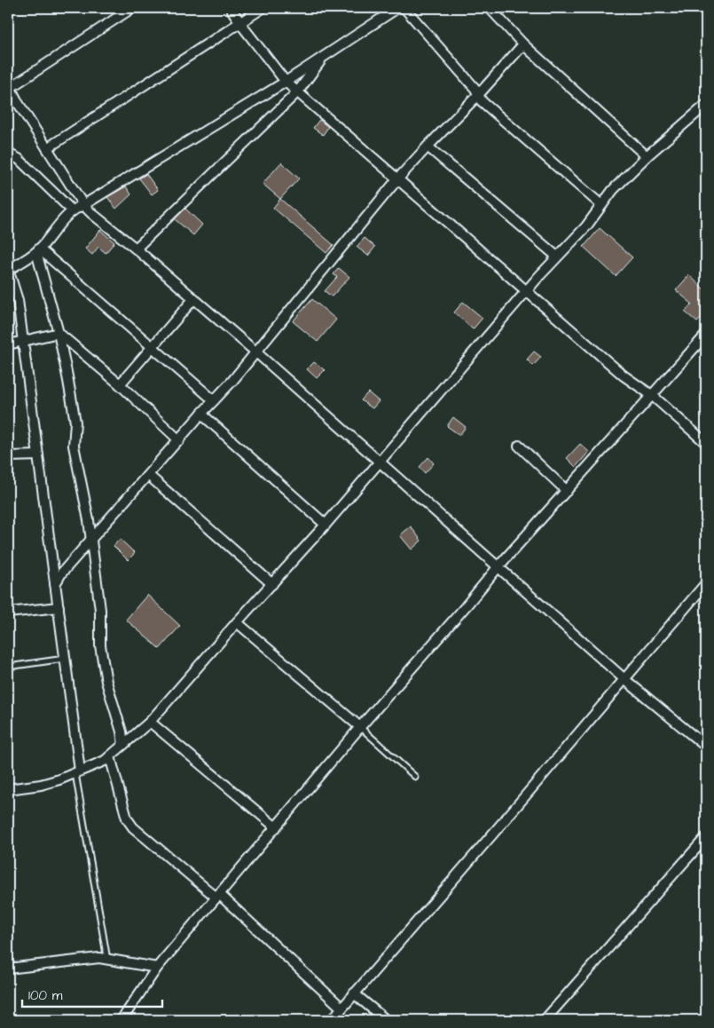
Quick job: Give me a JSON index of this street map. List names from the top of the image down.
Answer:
{
  "scale_bar": "100 m"
}
